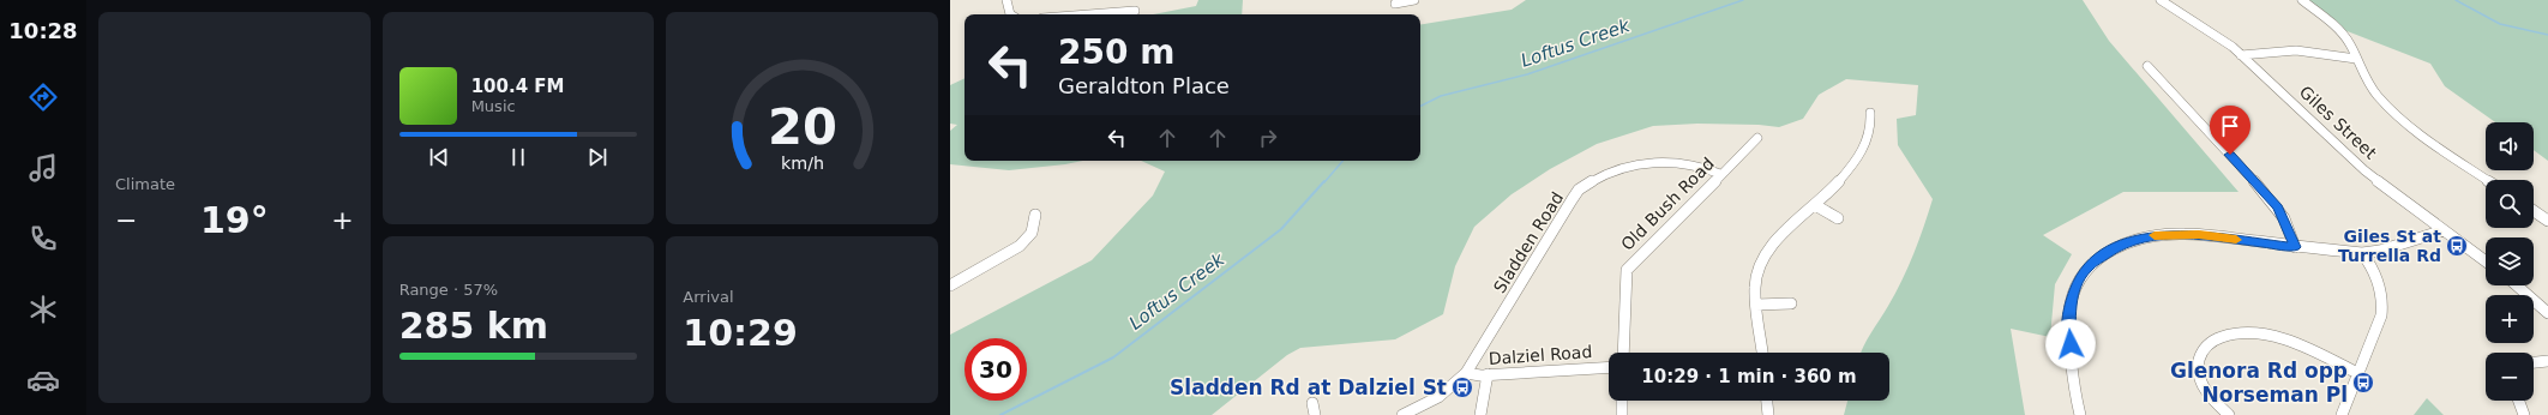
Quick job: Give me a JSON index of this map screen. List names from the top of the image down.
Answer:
{
  "streets": {
    "street": [
      "Giles Street",
      "Old Bush Road",
      "Sladden Road",
      "Dalziel Road"
    ]
  },
  "crossings": [
    ["Old Bush Road", "Sladden Road"],
    ["Sladden Road", "Dalziel Road"]
  ],
  "water": ["Loftus Creek"],
  "places": {
    "bus stop": ["Giles St at Turrella Rd", "Glenora Rd opp Norseman Pl", "Sladden Rd at Dalziel St"]
  },
  "page": {
    "tabs": "10:28",
    "tile": [
      "Climate",
      ["Range · 57%", "285 km"],
      ["Arrival", "10:29"]
    ],
    "turn": ["250 m", "Geraldton Place"],
    "song": ["100.4 FM", "Music"],
    "map_buttons": ["+", "−"],
    "heat": ["−", "19°", "+"],
    "limit": "30",
    "trip": "10:29 · 1 min · 360 m",
    "gauge": ["20", "km/h"]
  }
}
